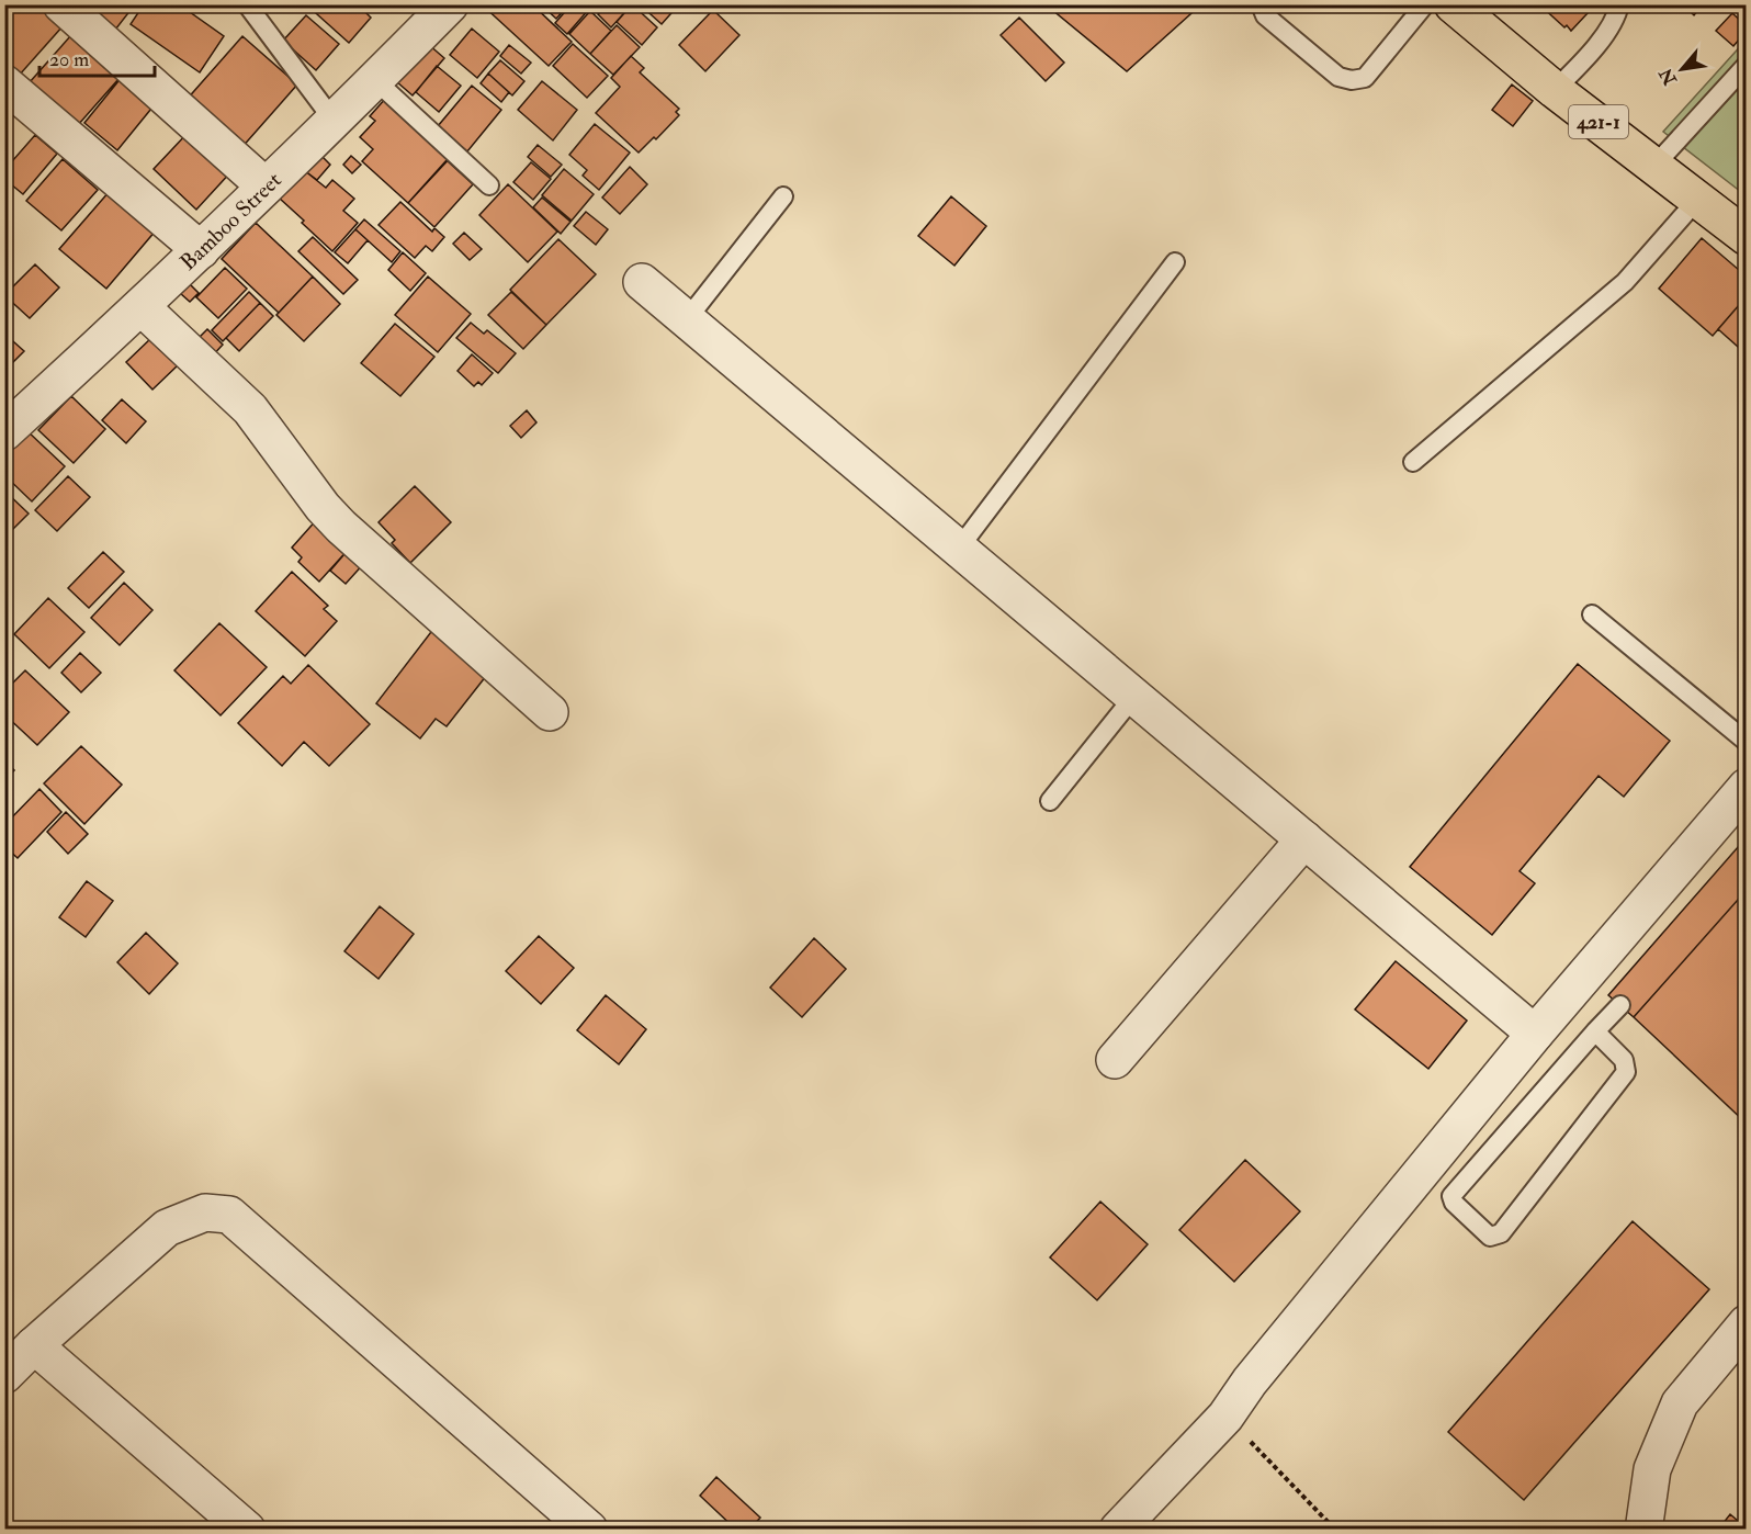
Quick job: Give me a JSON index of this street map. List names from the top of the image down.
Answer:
{
  "streets": {
    "main road": ["421-1"],
    "street": ["Bamboo Street"]
  },
  "scale_bar": "20 m",
  "north": "bottom left"
}
